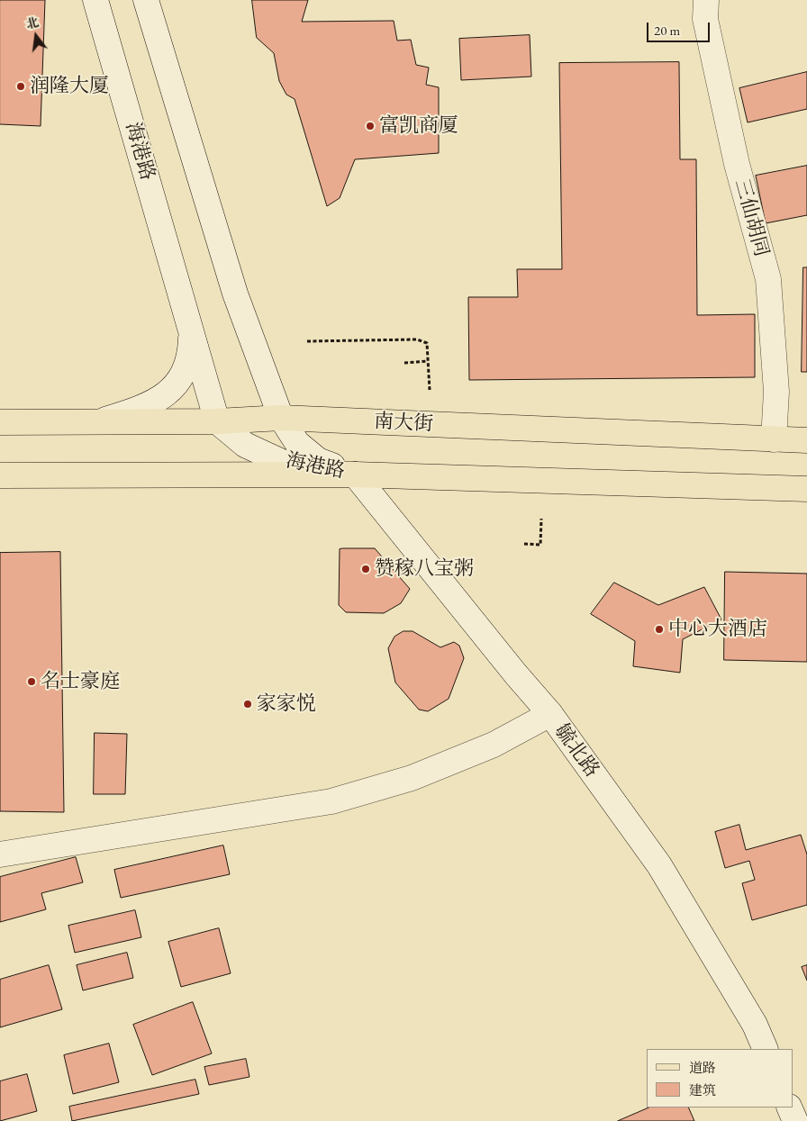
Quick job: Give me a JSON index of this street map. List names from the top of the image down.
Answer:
{
  "streets": {
    "main road": ["南大街"],
    "street": ["海港路", "三仙胡同", "毓北路"]
  },
  "crossings": [
    ["海港路", "南大街"],
    ["海港路", "毓北路"],
    ["三仙胡同", "南大街"]
  ],
  "places": [
    "润隆大厦",
    "富凯商厦",
    "赞稼八宝粥",
    "中心大酒店",
    "名士豪庭",
    "家家悦"
  ],
  "legend": ["道路", "建筑"],
  "scale_bar": "20 m",
  "north": "top"
}
